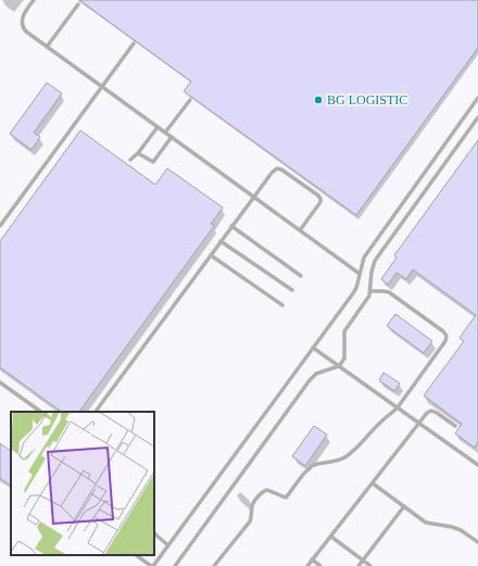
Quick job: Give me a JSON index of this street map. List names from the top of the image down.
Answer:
{
  "places": ["BG LOGISTIC"]
}
